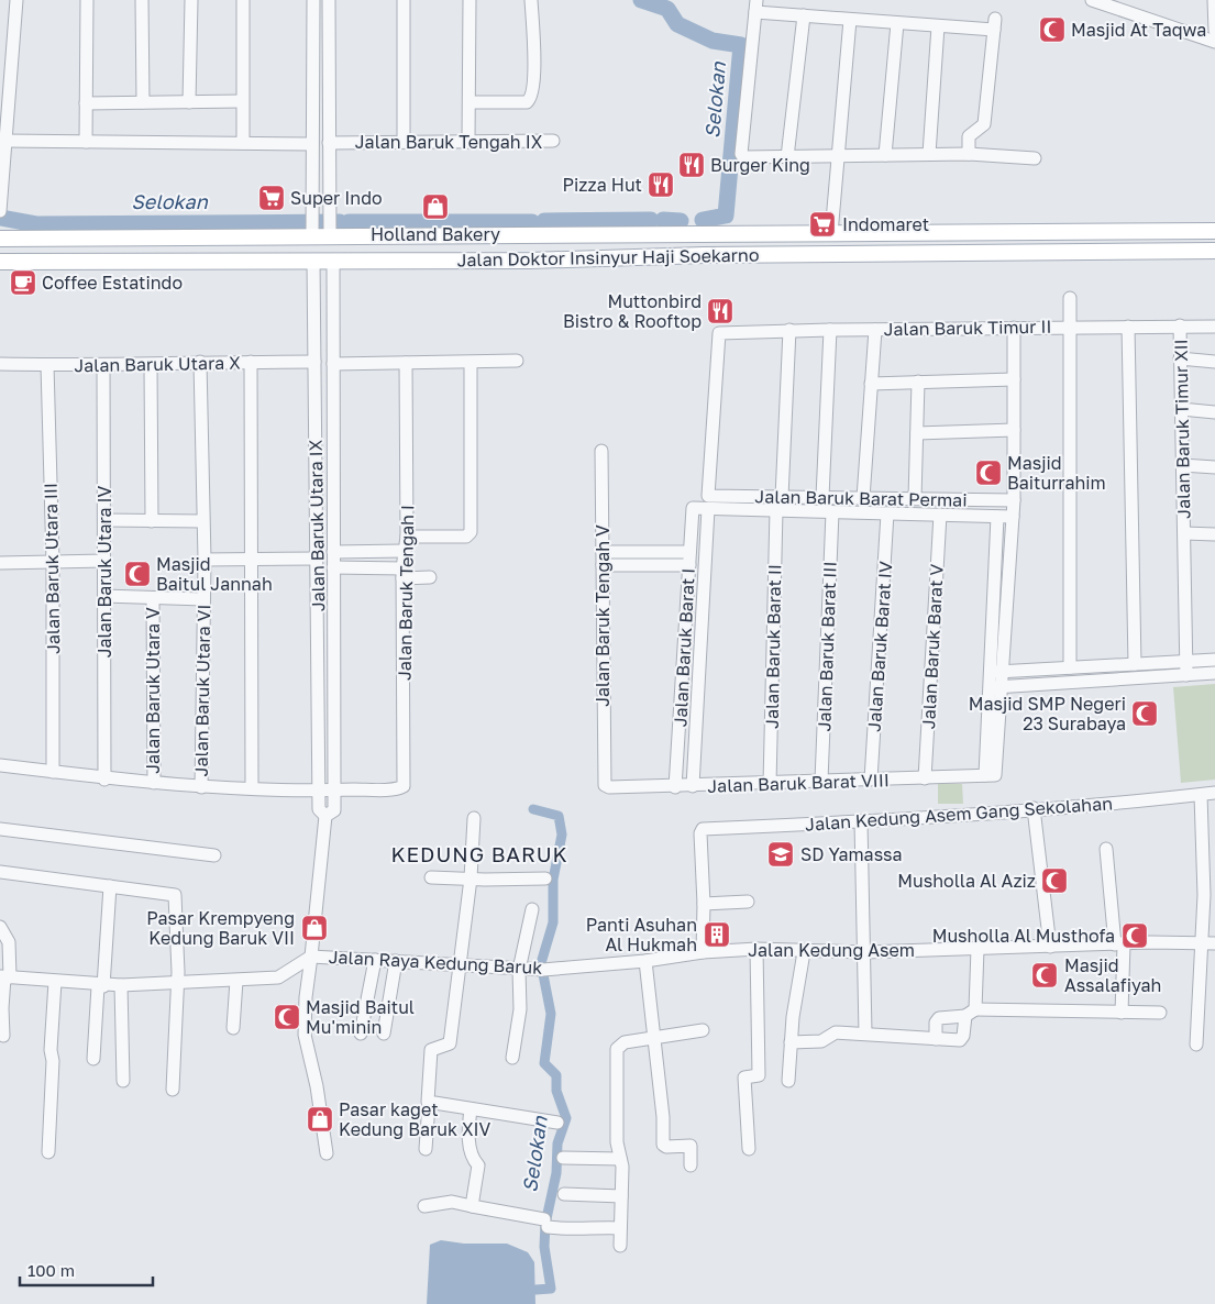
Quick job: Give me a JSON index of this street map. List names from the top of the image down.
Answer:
{
  "streets": {
    "main road": ["Jalan Doktor Insinyur Haji Soekarno"],
    "street": [
      "Jalan Baruk Tengah IX",
      "Jalan Baruk Timur II",
      "Jalan Baruk Utara X",
      "Jalan Baruk Timur XII",
      "Jalan Baruk Barat Permai",
      "Jalan Baruk Utara IX",
      "Jalan Baruk Utara III",
      "Jalan Baruk Utara IV",
      "Jalan Baruk Tengah I",
      "Jalan Baruk Tengah V",
      "Jalan Baruk Barat II",
      "Jalan Baruk Barat III",
      "Jalan Baruk Barat IV",
      "Jalan Baruk Barat V",
      "Jalan Baruk Barat I",
      "Jalan Baruk Utara V",
      "Jalan Baruk Utara VI",
      "Jalan Baruk Barat VIII",
      "Jalan Kedung Asem Gang Sekolahan",
      "Jalan Kedung Asem",
      "Jalan Raya Kedung Baruk"
    ]
  },
  "crossings": [
    ["Jalan Doktor Insinyur Haji Soekarno", "Jalan Baruk Utara IX"],
    ["Jalan Baruk Timur II", "Jalan Baruk Timur XII"],
    ["Jalan Baruk Timur II", "Jalan Baruk Barat Permai"],
    ["Jalan Baruk Utara X", "Jalan Baruk Utara IX"],
    ["Jalan Baruk Utara X", "Jalan Baruk Utara III"],
    ["Jalan Baruk Utara X", "Jalan Baruk Utara IV"],
    ["Jalan Baruk Utara X", "Jalan Baruk Utara VI"],
    ["Jalan Baruk Barat Permai", "Jalan Baruk Barat II"],
    ["Jalan Baruk Barat Permai", "Jalan Baruk Barat III"],
    ["Jalan Baruk Barat Permai", "Jalan Baruk Barat IV"],
    ["Jalan Baruk Barat Permai", "Jalan Baruk Barat V"],
    ["Jalan Baruk Barat Permai", "Jalan Baruk Barat I"],
    ["Jalan Baruk Utara IX", "Jalan Baruk Tengah I"],
    ["Jalan Baruk Tengah V", "Jalan Baruk Barat VIII"],
    ["Jalan Baruk Barat II", "Jalan Baruk Barat VIII"],
    ["Jalan Baruk Barat III", "Jalan Baruk Barat VIII"],
    ["Jalan Baruk Barat IV", "Jalan Baruk Barat VIII"],
    ["Jalan Baruk Barat V", "Jalan Baruk Barat VIII"],
    ["Jalan Baruk Barat I", "Jalan Baruk Barat VIII"],
    ["Jalan Kedung Asem", "Jalan Raya Kedung Baruk"]
  ],
  "districts": ["KEDUNG BARUK"],
  "water": ["Selokan"],
  "places": {
    "mosque": [
      "Masjid At Taqwa",
      "Masjid Baiturrahim",
      "Masjid Baitul Jannah",
      "Masjid SMP Negeri 23 Surabaya",
      "Musholla Al Aziz",
      "Musholla Al Musthofa",
      "Masjid Assalafiyah",
      "Masjid Baitul Mu'minin"
    ],
    "restaurant": ["Burger King", "Pizza Hut", "Muttonbird Bistro & Rooftop"],
    "supermarket": ["Super Indo", "Indomaret"],
    "shop": ["Holland Bakery", "Pasar Krempyeng Kedung Baruk VII", "Pasar kaget Kedung Baruk XIV"],
    "cafe": ["Coffee Estatindo"],
    "school or university": ["SD Yamassa"],
    "building": ["Panti Asuhan Al Hukmah"]
  },
  "scale_bar": "100 m"
}
